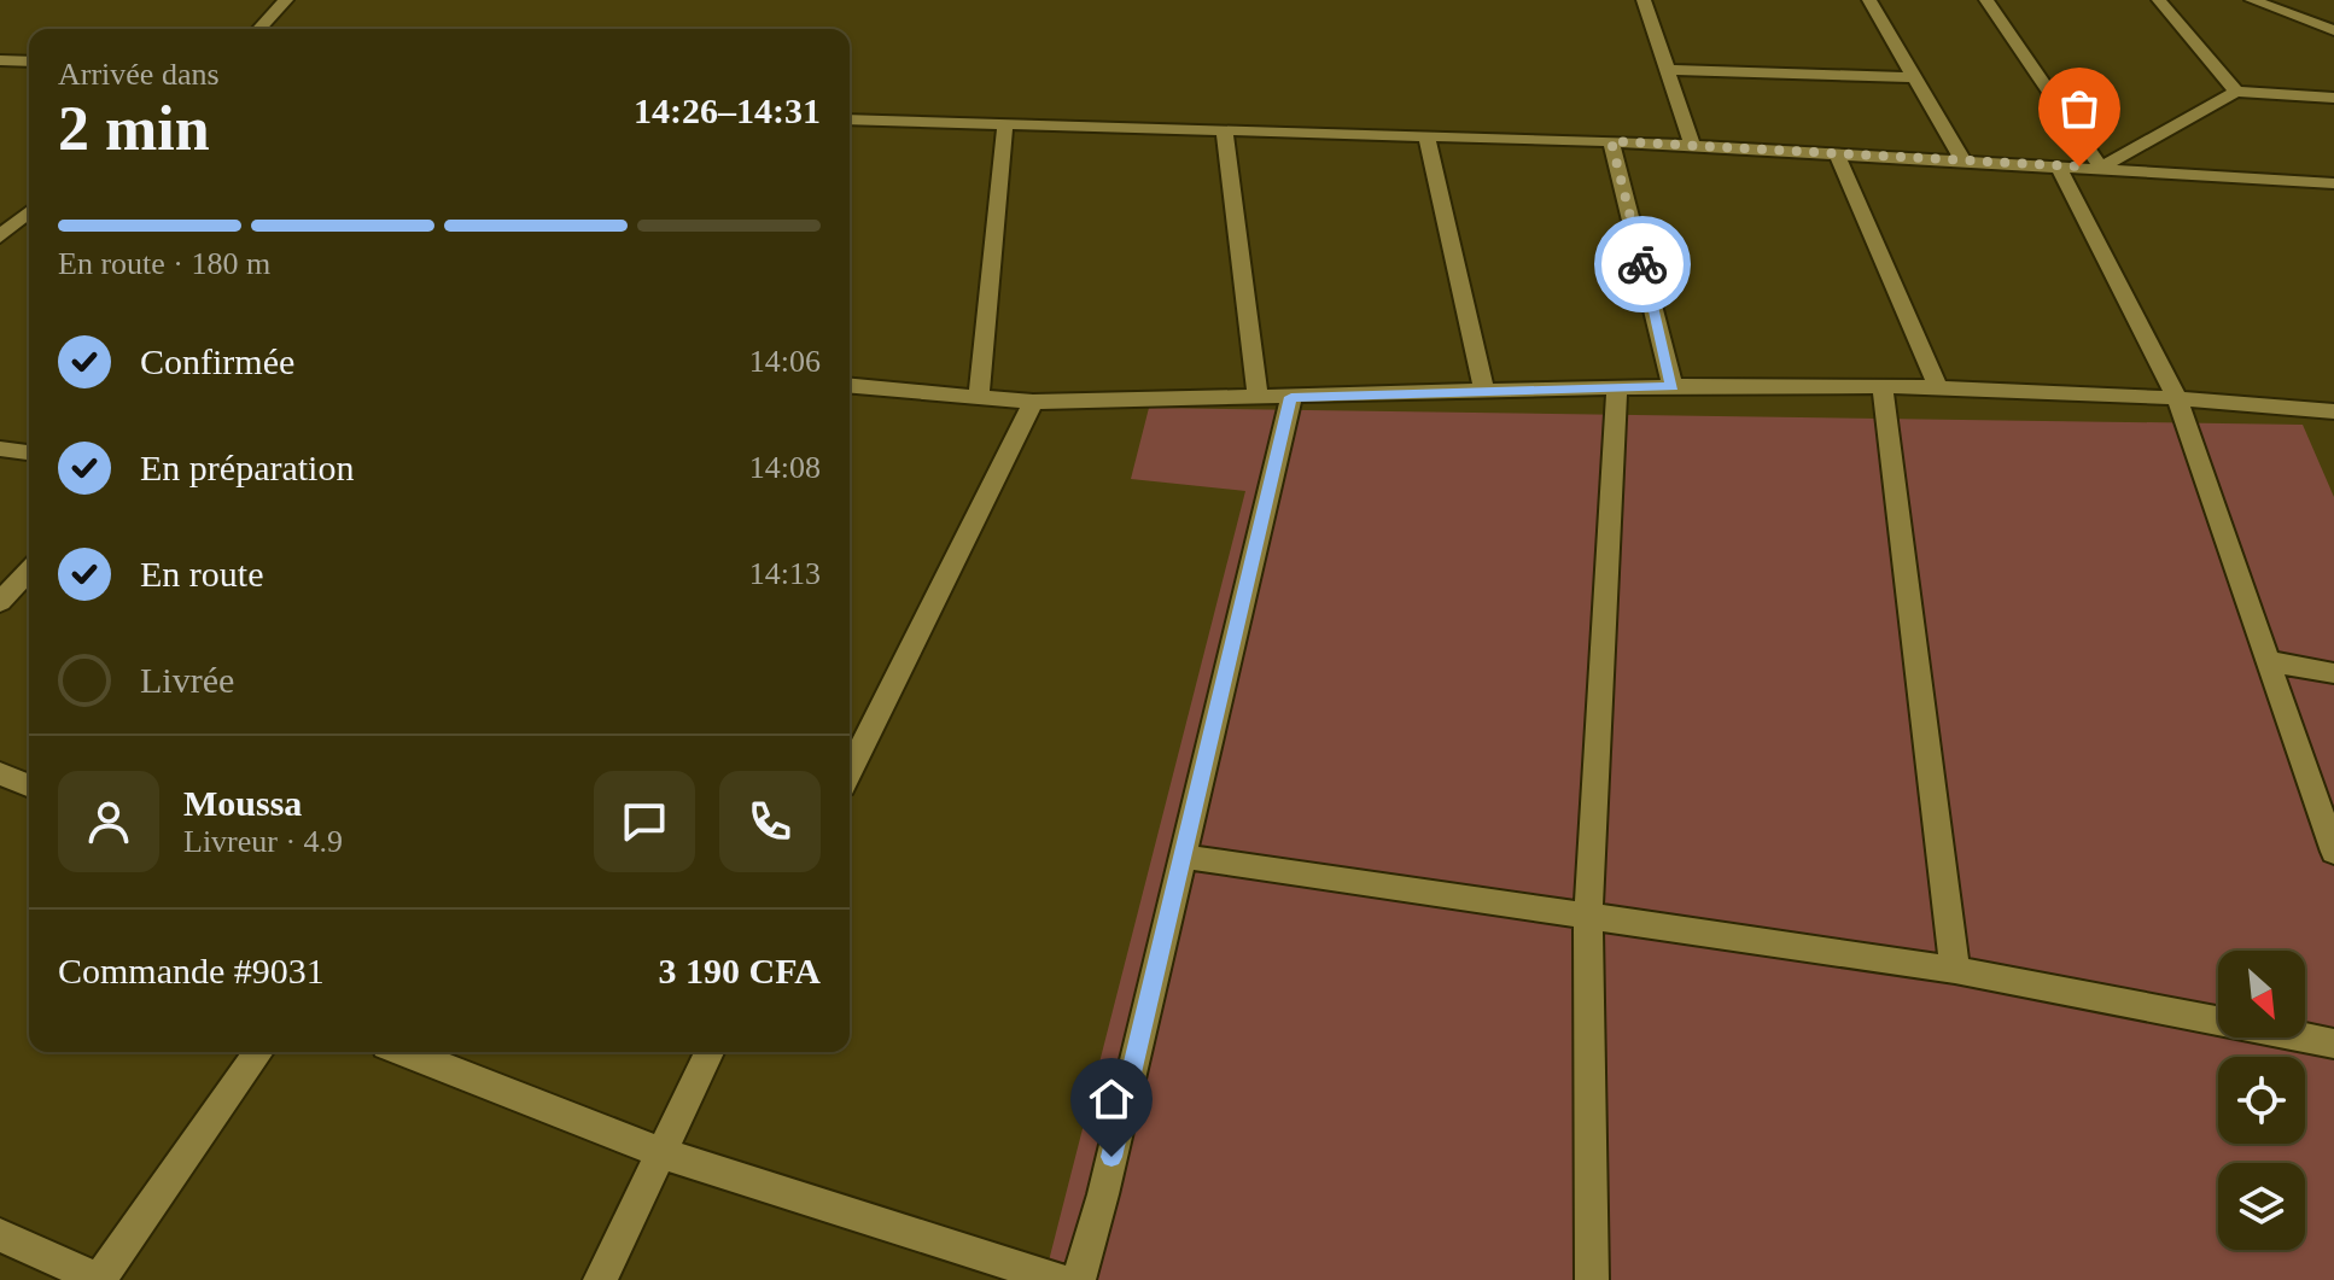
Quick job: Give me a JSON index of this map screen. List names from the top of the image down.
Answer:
{
  "north": "bottom right",
  "page": {
    "heading": ["2 min", "Arrivée dans", "14:26–14:31"],
    "panel": [
      "Moussa",
      "Livreur · 4.9",
      "Commande #9031",
      "3 190 CFA"
    ],
    "bar": "En route · 180 m",
    "list": [
      ["Confirmée", "14:06"],
      ["En préparation", "14:08"],
      ["En route", "14:13"],
      "Livrée"
    ]
  }
}
